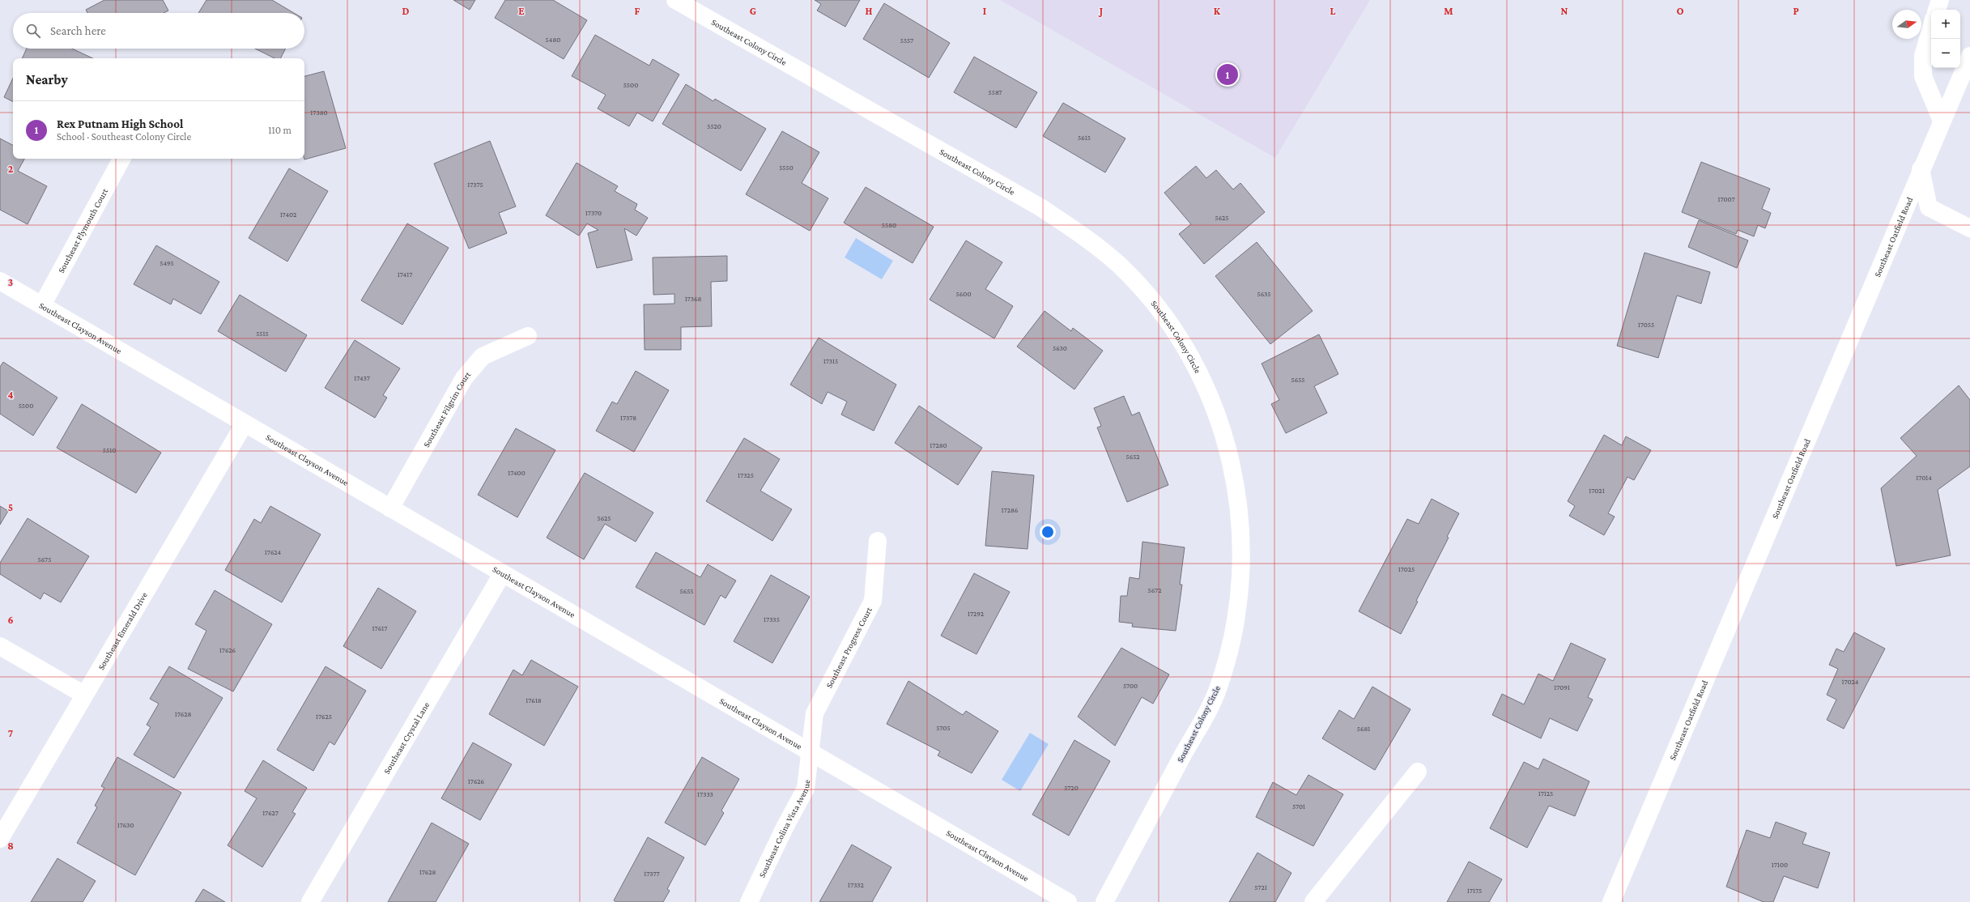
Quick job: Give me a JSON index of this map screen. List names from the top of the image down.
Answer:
{
  "streets": {
    "street": [
      "Southeast Colony Circle",
      "Southeast Plymouth Court",
      "Southeast Oatfield Road",
      "Southeast Clayson Avenue",
      "Southeast Pilgrim Court",
      "Southeast Emerald Drive",
      "Southeast Progress Court",
      "Southeast Crystal Lane",
      "Southeast Colina Vista Avenue"
    ]
  },
  "crossings": [
    ["Southeast Plymouth Court", "Southeast Clayson Avenue"],
    ["Southeast Clayson Avenue", "Southeast Pilgrim Court"],
    ["Southeast Clayson Avenue", "Southeast Emerald Drive"],
    ["Southeast Clayson Avenue", "Southeast Progress Court"],
    ["Southeast Clayson Avenue", "Southeast Crystal Lane"],
    ["Southeast Clayson Avenue", "Southeast Colina Vista Avenue"],
    ["Southeast Progress Court", "Southeast Colina Vista Avenue"]
  ],
  "house_numbers": [
    "5480",
    "5557",
    "5500",
    "5587",
    "17380",
    "5520",
    "5615",
    "5550",
    "17375",
    "17007",
    "17370",
    "17402",
    "5625",
    "5580",
    "5495",
    "17417",
    "5600",
    "5635",
    "17368",
    "17055",
    "5515",
    "5630",
    "17315",
    "17437",
    "5655",
    "5500",
    "17378",
    "17280",
    "5510",
    "5652",
    "17400",
    "17325",
    "17014",
    "17021",
    "17286",
    "5625",
    "17624",
    "5675",
    "17025",
    "5672",
    "5655",
    "17292",
    "17335",
    "17617",
    "17626",
    "17024",
    "5700",
    "17091",
    "17618",
    "17628",
    "17625",
    "5705",
    "5681",
    "17626",
    "5720",
    "17125",
    "17333",
    "5701",
    "17627",
    "17630",
    "17100",
    "17628",
    "17377",
    "17332",
    "5721",
    "17175"
  ],
  "north": "right",
  "page": {
    "map_buttons": ["+", "−"],
    "search": "Search here",
    "heading": "Nearby",
    "pins": "1",
    "list": [
      {
        "mark": "1",
        "name": "Rex Putnam High School",
        "note": "School · Southeast Colony Circle",
        "value": "110 m"
      }
    ]
  },
  "grid": {
    "columns": [
      "D",
      "E",
      "F",
      "G",
      "H",
      "I",
      "J",
      "K",
      "L",
      "M",
      "N",
      "O",
      "P"
    ],
    "rows": [
      "2",
      "3",
      "4",
      "5",
      "6",
      "7",
      "8"
    ]
  }
}
